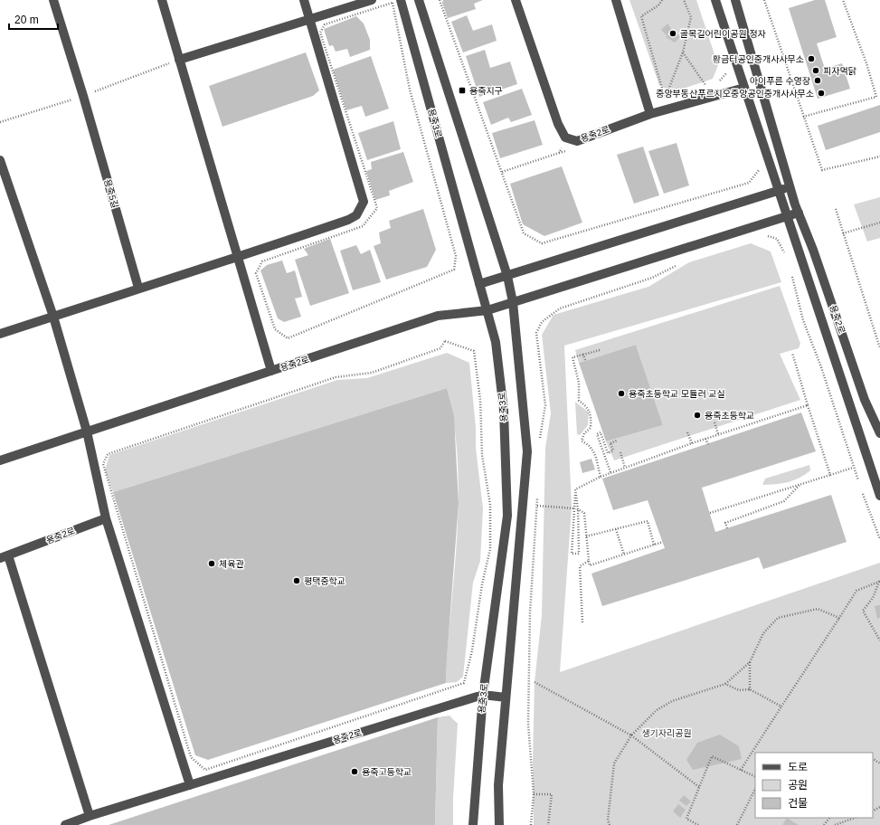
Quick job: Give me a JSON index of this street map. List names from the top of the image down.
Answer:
{
  "streets": {
    "street": ["용죽3로", "용죽2로", "용죽5길"]
  },
  "crossings": [
    ["용죽3로", "용죽2로"]
  ],
  "parks": ["생기자리공원"],
  "places": {
    "other": [
      "골목길어린이공원 정자",
      "황금터공인중개사사무소",
      "피자먹닭",
      "아이푸른 수영장",
      "중앙부동산푸르지오중앙공인중개사사무소",
      "용죽초등학교 모듈러 교실",
      "용죽초등학교",
      "체육관",
      "평택중학교",
      "용죽고등학교"
    ],
    "transit": ["용죽지구"]
  },
  "legend": ["도로", "공원", "건물"],
  "scale_bar": "20 m"
}
